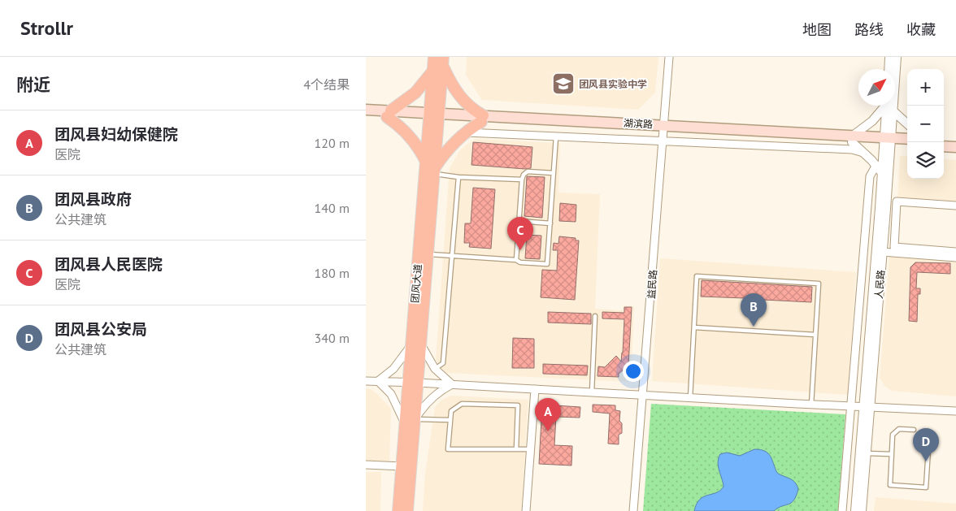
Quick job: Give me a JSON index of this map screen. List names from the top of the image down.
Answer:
{
  "streets": {
    "main road": ["湖滨路", "团风大道"],
    "street": ["益民路", "人民路"]
  },
  "crossings": [
    ["湖滨路", "团风大道"],
    ["湖滨路", "益民路"],
    ["湖滨路", "人民路"]
  ],
  "places": {
    "school or university": ["团风县实验中学"]
  },
  "north": "top right",
  "page": {
    "header": "Strollr",
    "nav": ["地图", "路线", "收藏"],
    "heading": ["附近", "4个结果"],
    "map_buttons": ["+", "−"],
    "list": [
      {
        "mark": "A",
        "name": "团风县妇幼保健院",
        "note": "医院",
        "value": "120 m"
      },
      {
        "mark": "B",
        "name": "团风县政府",
        "note": "公共建筑",
        "value": "140 m"
      },
      {
        "mark": "C",
        "name": "团风县人民医院",
        "note": "医院",
        "value": "180 m"
      },
      {
        "mark": "D",
        "name": "团风县公安局",
        "note": "公共建筑",
        "value": "340 m"
      }
    ],
    "pins": [
      "C",
      "B",
      "A",
      "D"
    ]
  }
}
